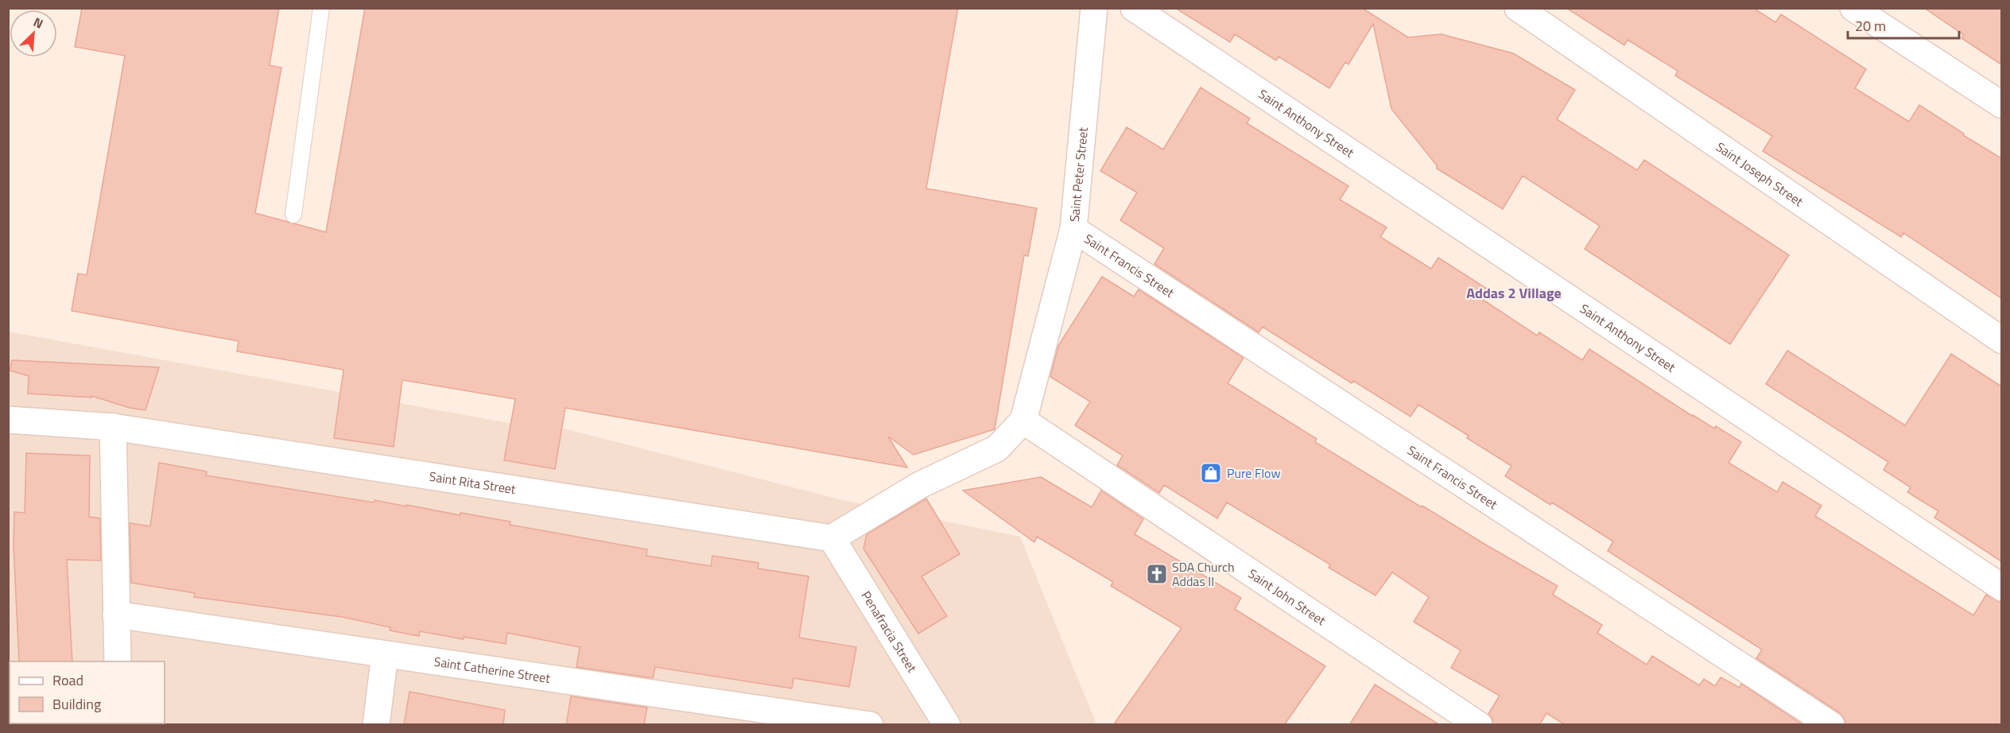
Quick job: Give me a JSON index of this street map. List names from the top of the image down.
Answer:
{
  "streets": {
    "street": [
      "Saint Anthony Street",
      "Saint Peter Street",
      "Saint Joseph Street",
      "Saint Francis Street",
      "Saint Rita Street",
      "Saint John Street",
      "Penafracia Street",
      "Saint Catherine Street"
    ]
  },
  "crossings": [
    ["Saint Peter Street", "Saint Francis Street"],
    ["Saint Peter Street", "Saint John Street"],
    ["Saint Rita Street", "Penafracia Street"]
  ],
  "districts": ["Addas 2 Village"],
  "places": {
    "shop": ["Pure Flow"],
    "church": ["SDA Church Addas II"]
  },
  "legend": ["Road", "Building"],
  "scale_bar": "20 m",
  "north": "top right"
}
